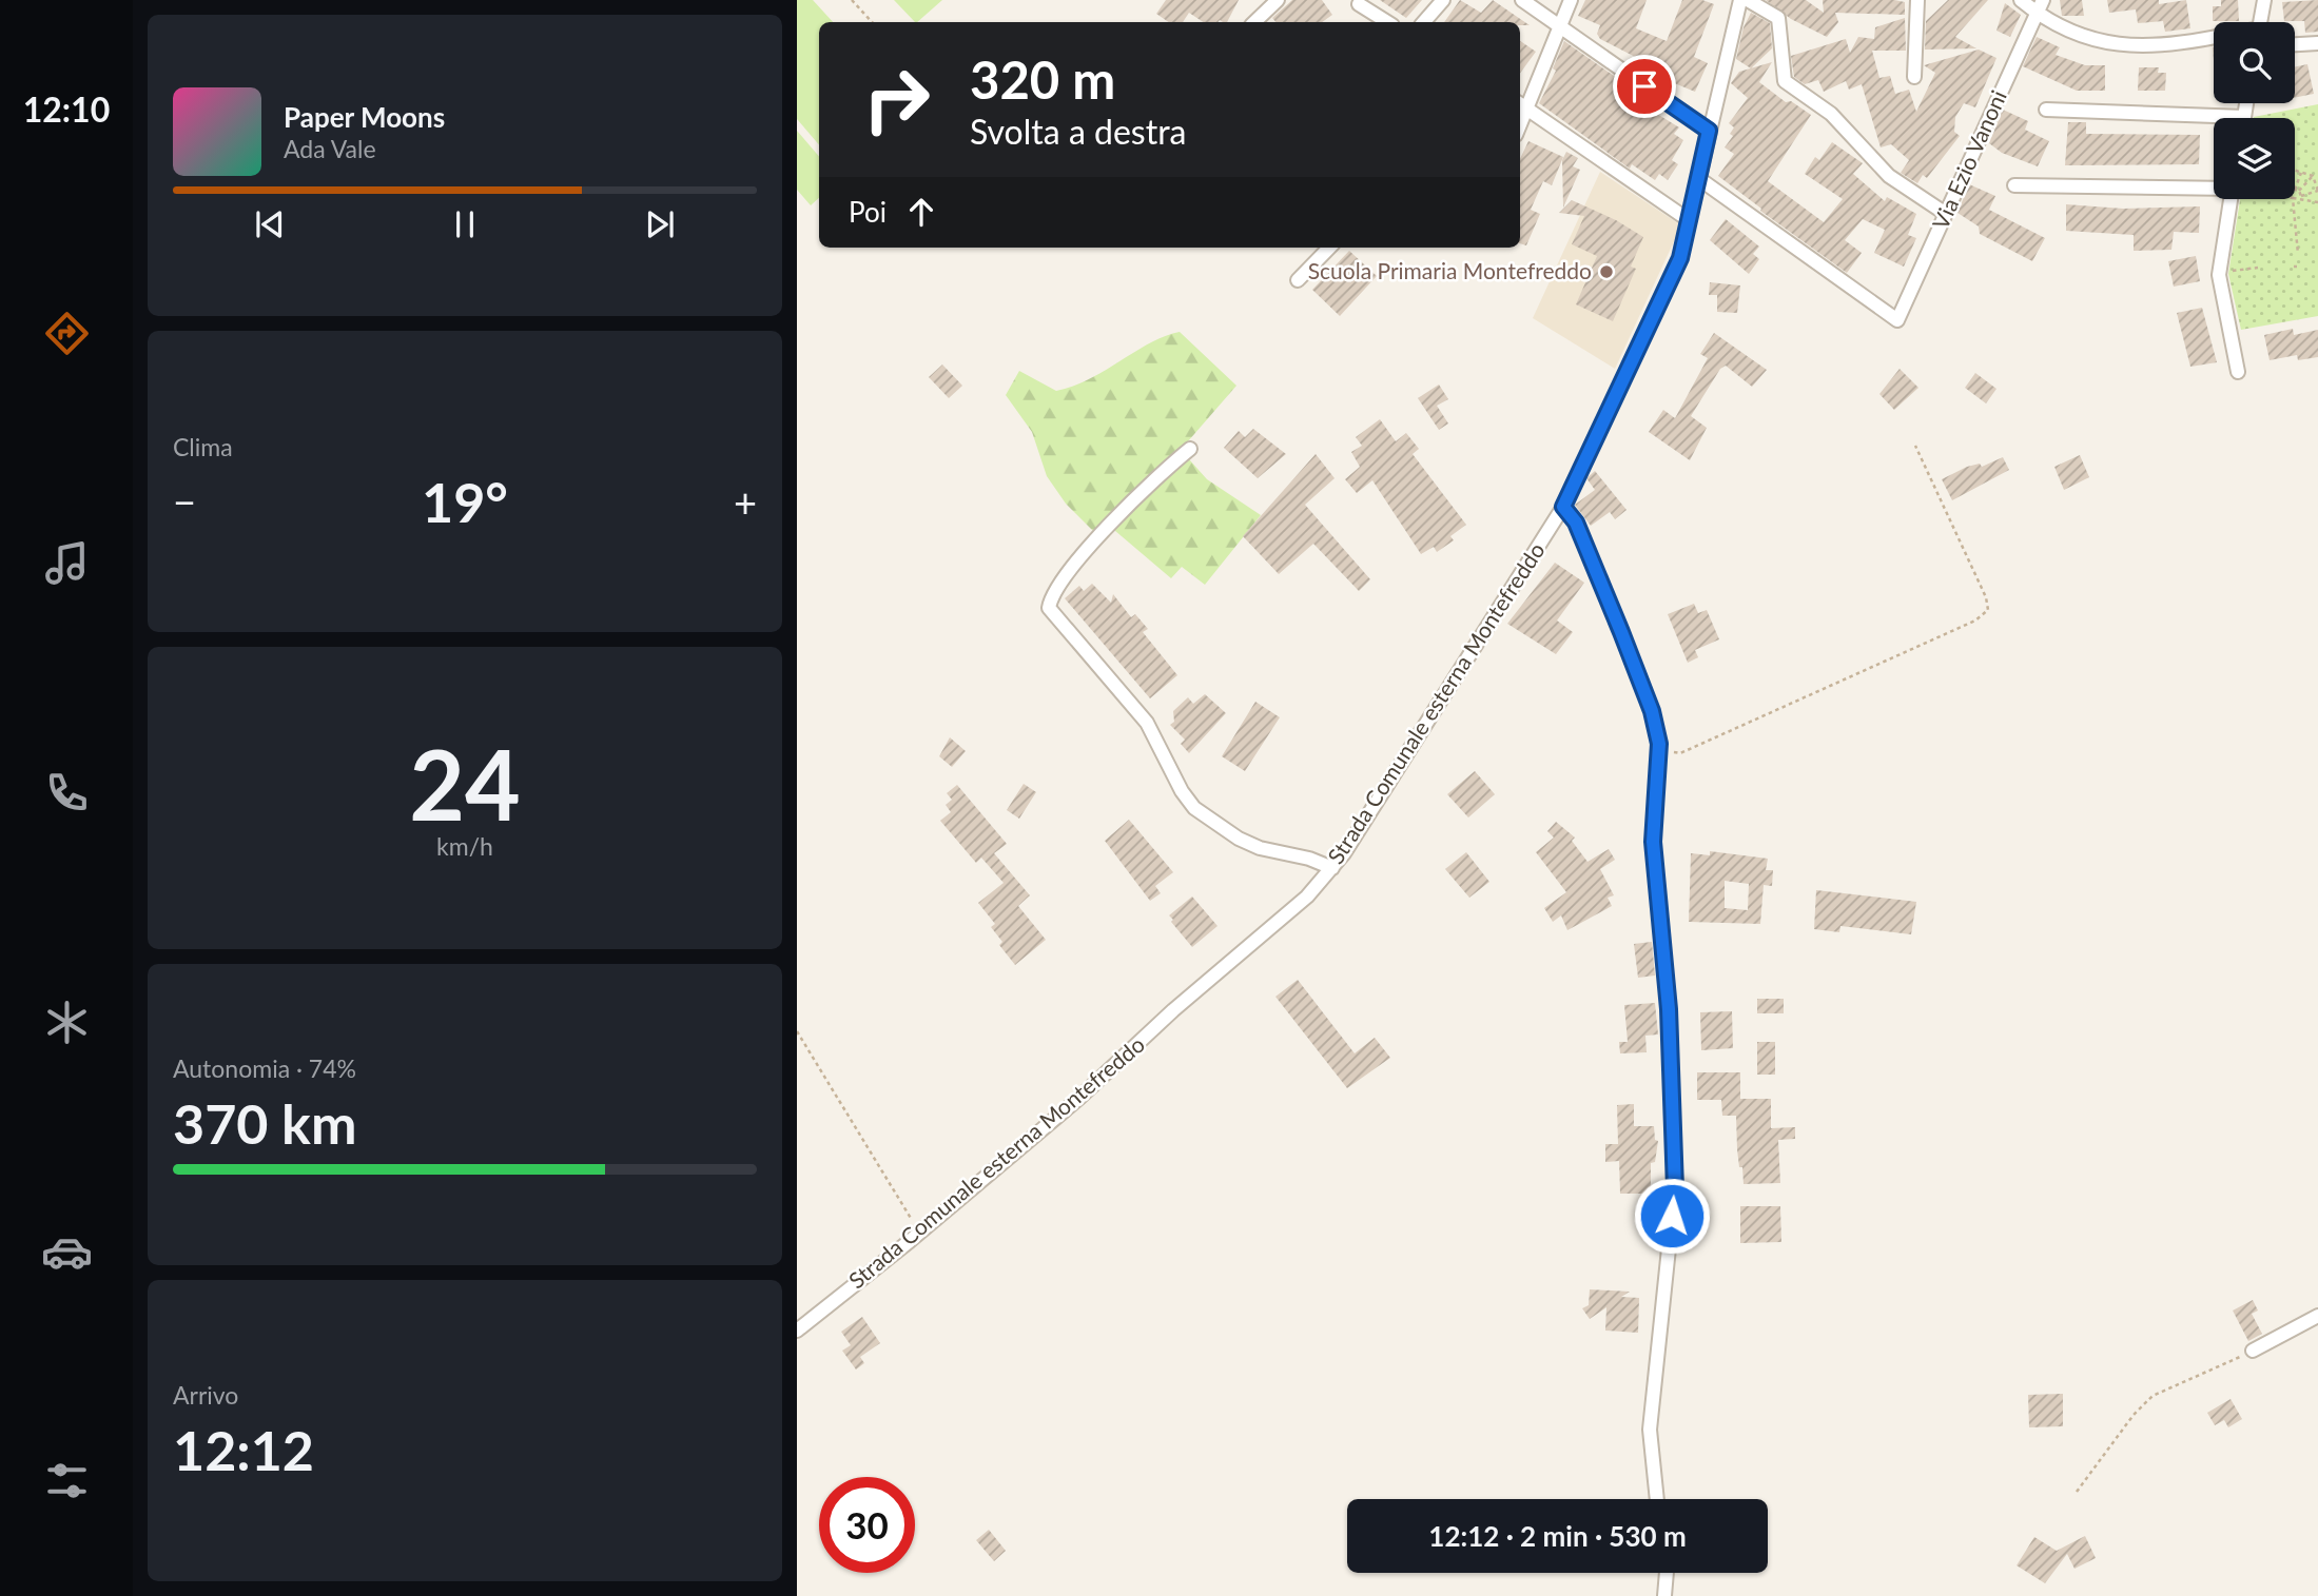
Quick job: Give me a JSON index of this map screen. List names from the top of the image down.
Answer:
{
  "streets": {
    "street": ["Via Ezio Vanoni", "Strada Comunale esterna Montefreddo"]
  },
  "crossings": [
    ["Via Ezio Vanoni", "Strada Comunale esterna Montefreddo"]
  ],
  "places": ["Scuola Primaria Montefreddo"],
  "page": {
    "tabs": "12:10",
    "turn": ["320 m", "Svolta a destra"],
    "song": ["Paper Moons", "Ada Vale"],
    "then": "Poi",
    "tile": [
      "Clima",
      ["24", "km/h"],
      ["Autonomia · 74%", "370 km"],
      ["Arrivo", "12:12"]
    ],
    "heat": ["−", "19°", "+"],
    "limit": "30",
    "trip": "12:12 · 2 min · 530 m"
  }
}
